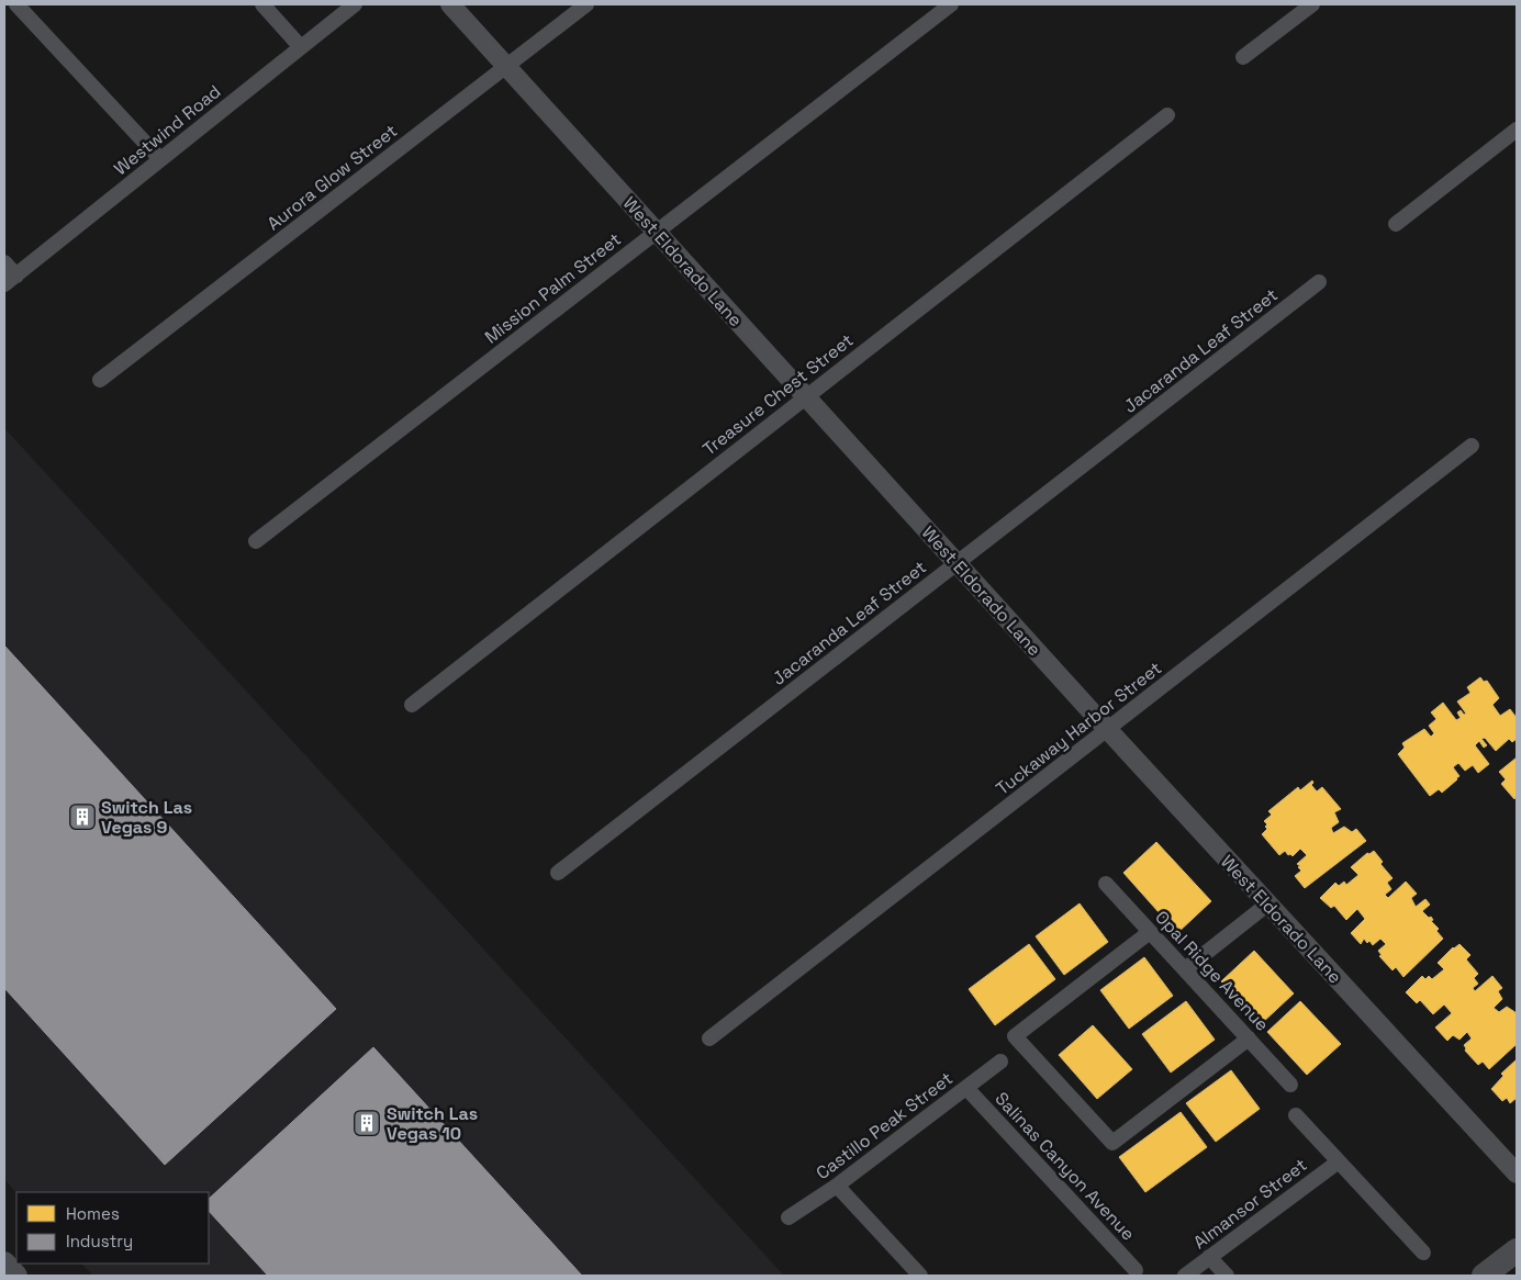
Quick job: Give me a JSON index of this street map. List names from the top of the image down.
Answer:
{
  "streets": {
    "street": [
      "Westwind Road",
      "Aurora Glow Street",
      "West Eldorado Lane",
      "Mission Palm Street",
      "Jacaranda Leaf Street",
      "Treasure Chest Street",
      "Tuckaway Harbor Street",
      "Opal Ridge Avenue",
      "Castillo Peak Street",
      "Salinas Canyon Avenue",
      "Almansor Street"
    ]
  },
  "crossings": [
    ["Aurora Glow Street", "West Eldorado Lane"],
    ["West Eldorado Lane", "Mission Palm Street"],
    ["West Eldorado Lane", "Jacaranda Leaf Street"],
    ["West Eldorado Lane", "Treasure Chest Street"],
    ["West Eldorado Lane", "Tuckaway Harbor Street"],
    ["Castillo Peak Street", "Salinas Canyon Avenue"]
  ],
  "places": {
    "building": ["Switch Las Vegas 9", "Switch Las Vegas 10"]
  },
  "legend": ["Homes", "Industry"]
}
